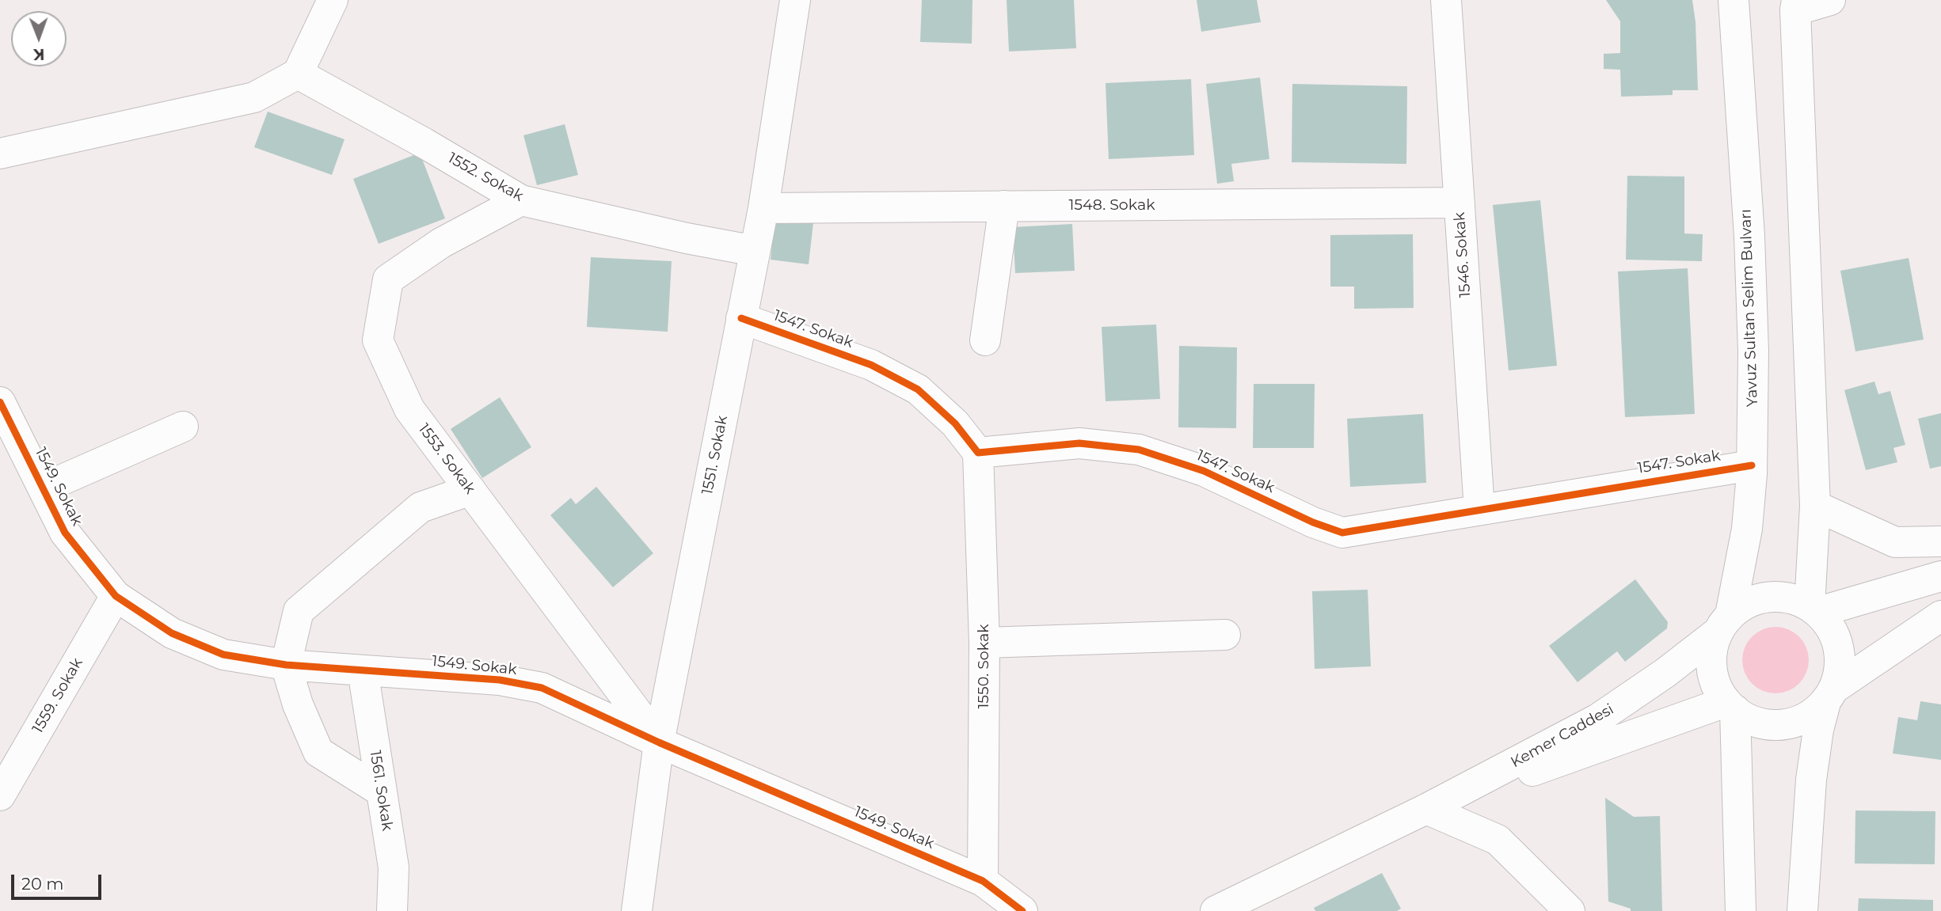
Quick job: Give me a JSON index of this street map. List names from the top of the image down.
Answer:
{
  "streets": {
    "street": [
      "1552. Sokak",
      "1548. Sokak",
      "1546. Sokak",
      "Yavuz Sultan Selim Bulvarı",
      "1547. Sokak",
      "1551. Sokak",
      "1553. Sokak",
      "1549. Sokak",
      "1550. Sokak",
      "1559. Sokak",
      "Kemer Caddesi",
      "1561. Sokak"
    ]
  },
  "crossings": [
    ["1552. Sokak", "1551. Sokak"],
    ["1552. Sokak", "1553. Sokak"],
    ["1548. Sokak", "1546. Sokak"],
    ["1548. Sokak", "1551. Sokak"],
    ["1546. Sokak", "1547. Sokak"],
    ["Yavuz Sultan Selim Bulvarı", "1547. Sokak"],
    ["Yavuz Sultan Selim Bulvarı", "Kemer Caddesi"],
    ["1547. Sokak", "1551. Sokak"],
    ["1547. Sokak", "1550. Sokak"],
    ["1551. Sokak", "1553. Sokak"],
    ["1551. Sokak", "1549. Sokak"],
    ["1553. Sokak", "1549. Sokak"],
    ["1549. Sokak", "1550. Sokak"],
    ["1549. Sokak", "1559. Sokak"],
    ["1549. Sokak", "1561. Sokak"]
  ],
  "scale_bar": "20 m",
  "north": "bottom"
}
